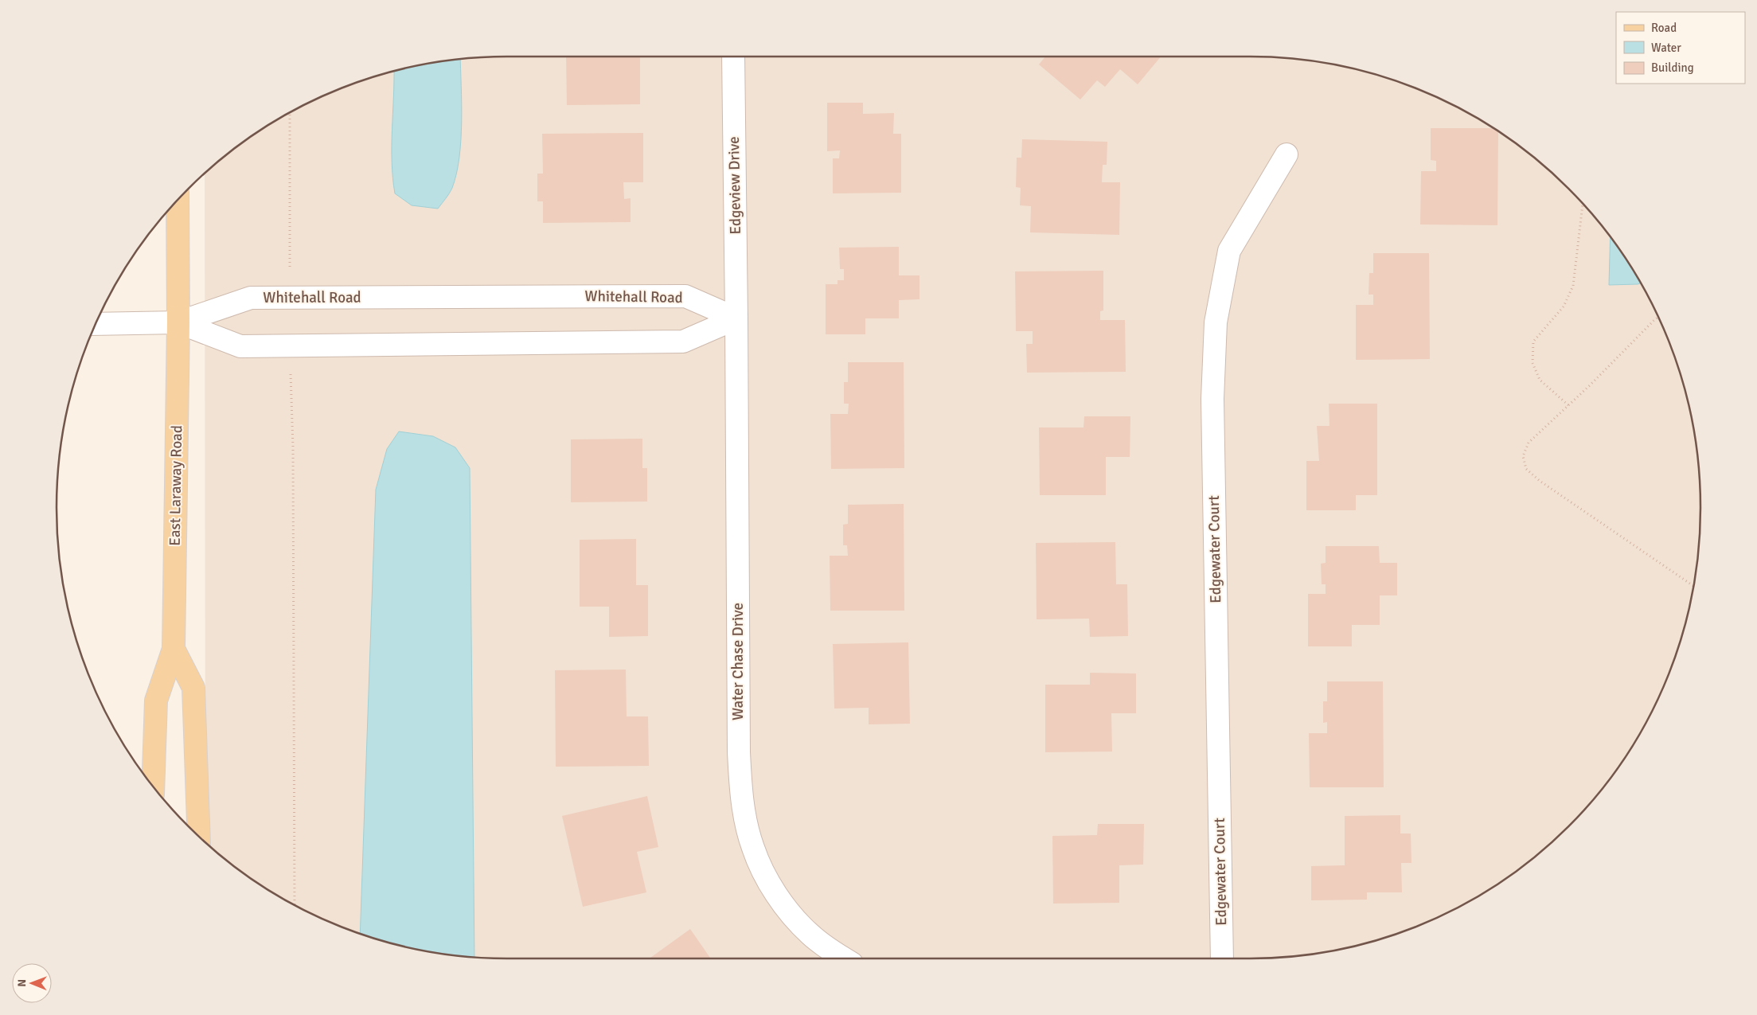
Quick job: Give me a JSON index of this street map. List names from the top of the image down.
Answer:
{
  "streets": {
    "main road": ["East Laraway Road"],
    "street": [
      "Edgeview Drive",
      "Whitehall Road",
      "Edgewater Court",
      "Water Chase Drive"
    ]
  },
  "crossings": [
    ["Edgeview Drive", "Whitehall Road"],
    ["Edgeview Drive", "Water Chase Drive"],
    ["Whitehall Road", "East Laraway Road"],
    ["Whitehall Road", "Water Chase Drive"]
  ],
  "legend": ["Road", "Water", "Building"],
  "north": "left"
}
